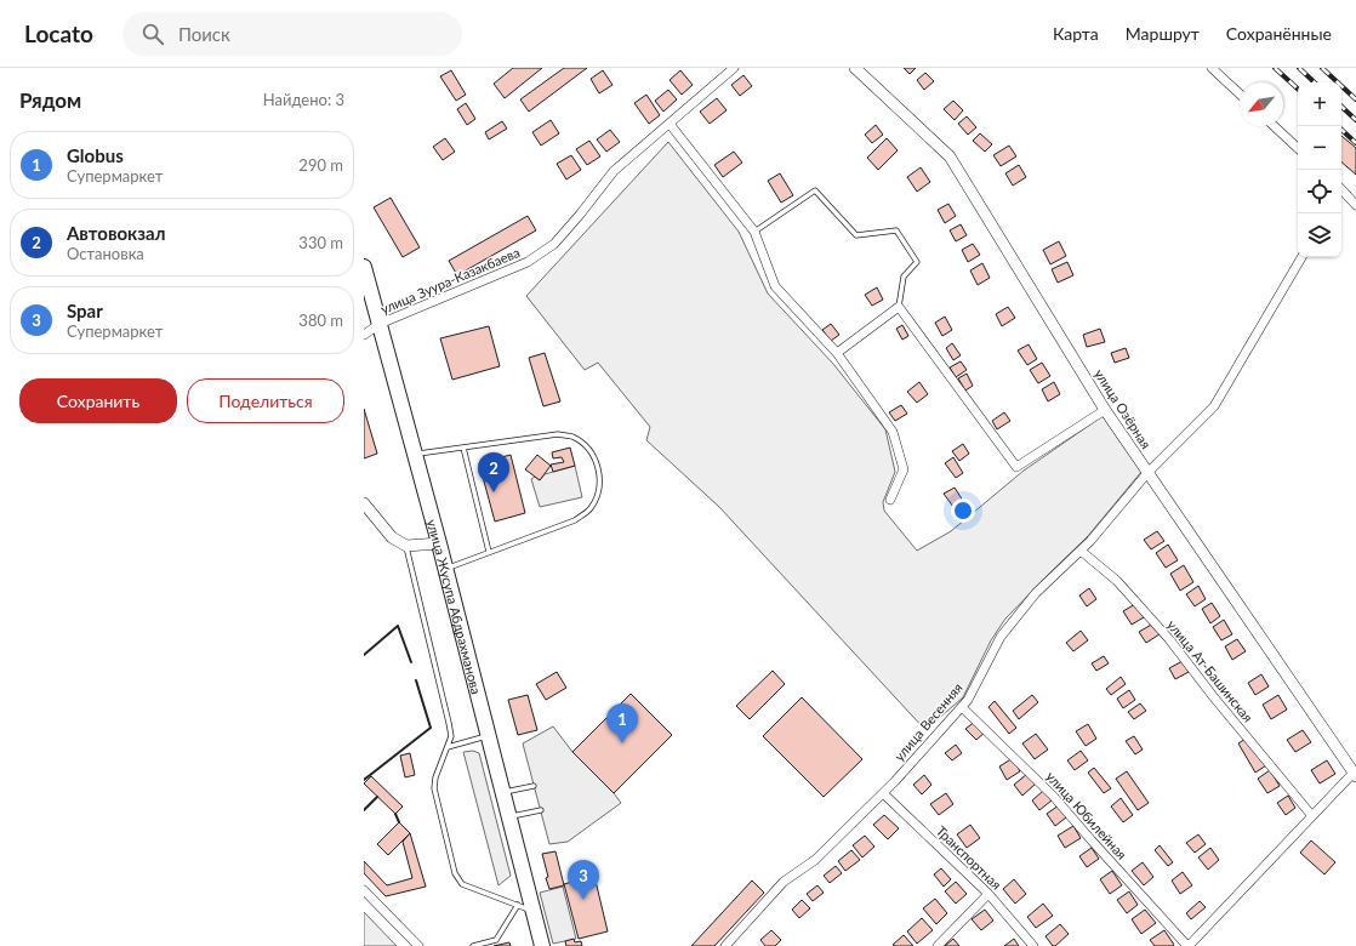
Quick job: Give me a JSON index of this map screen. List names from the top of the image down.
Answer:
{
  "streets": {
    "highway": ["улица Жусупа Абдрахманова"],
    "street": [
      "улица Зуура-Казакбаева",
      "улица Озёрная",
      "улица Ат-Башинская",
      "улица Весенняя",
      "улица Юбилейная",
      "Транспортная"
    ]
  },
  "crossings": [
    ["улица Зуура-Казакбаева", "улица Жусупа Абдрахманова"],
    ["улица Озёрная", "улица Весенняя"],
    ["улица Ат-Башинская", "улица Весенняя"],
    ["улица Весенняя", "улица Юбилейная"],
    ["улица Весенняя", "Транспортная"]
  ],
  "north": "bottom left",
  "page": {
    "header": "Locato",
    "search": "Поиск",
    "nav": ["Карта", "Маршрут", "Сохранённые"],
    "heading": ["Рядом", "Найдено: 3"],
    "map_buttons": ["+", "−"],
    "list": [
      {
        "mark": "1",
        "name": "Globus",
        "note": "Супермаркет",
        "value": "290 m"
      },
      {
        "mark": "2",
        "name": "Автовокзал",
        "note": "Остановка",
        "value": "330 m"
      },
      {
        "mark": "3",
        "name": "Spar",
        "note": "Супермаркет",
        "value": "380 m"
      }
    ],
    "buttons": ["Сохранить", "Поделиться"],
    "pins": ["2", "1", "3"]
  }
}
